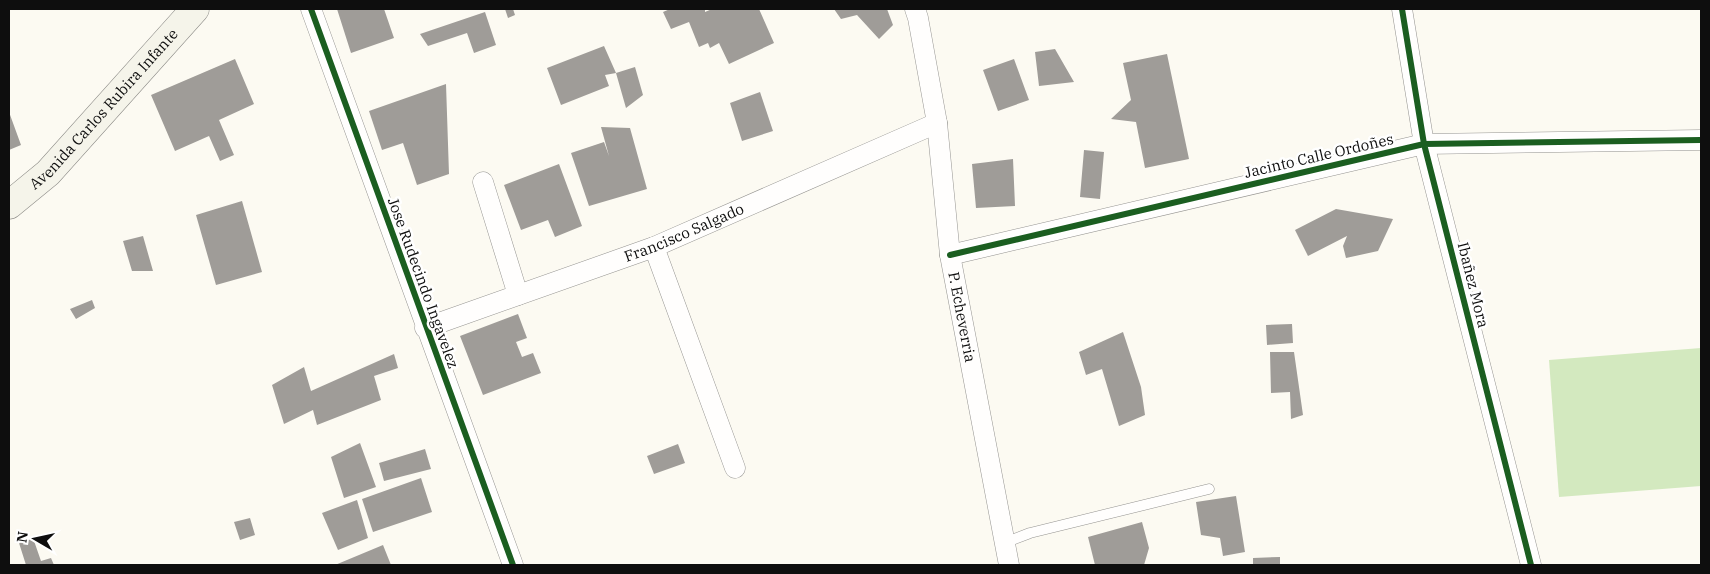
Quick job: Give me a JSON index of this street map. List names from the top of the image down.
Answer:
{
  "streets": {
    "street": [
      "Avenida Carlos Rubira Infante",
      "Jacinto Calle Ordoñes",
      "Francisco Salgado",
      "Jose Rudecindo Ingavelez",
      "Ibañez Mora",
      "P. Echeverria"
    ]
  },
  "crossings": [
    ["Jacinto Calle Ordoñes", "Ibañez Mora"],
    ["Jacinto Calle Ordoñes", "P. Echeverria"],
    ["Francisco Salgado", "Jose Rudecindo Ingavelez"],
    ["Francisco Salgado", "P. Echeverria"]
  ],
  "north": "left"
}
